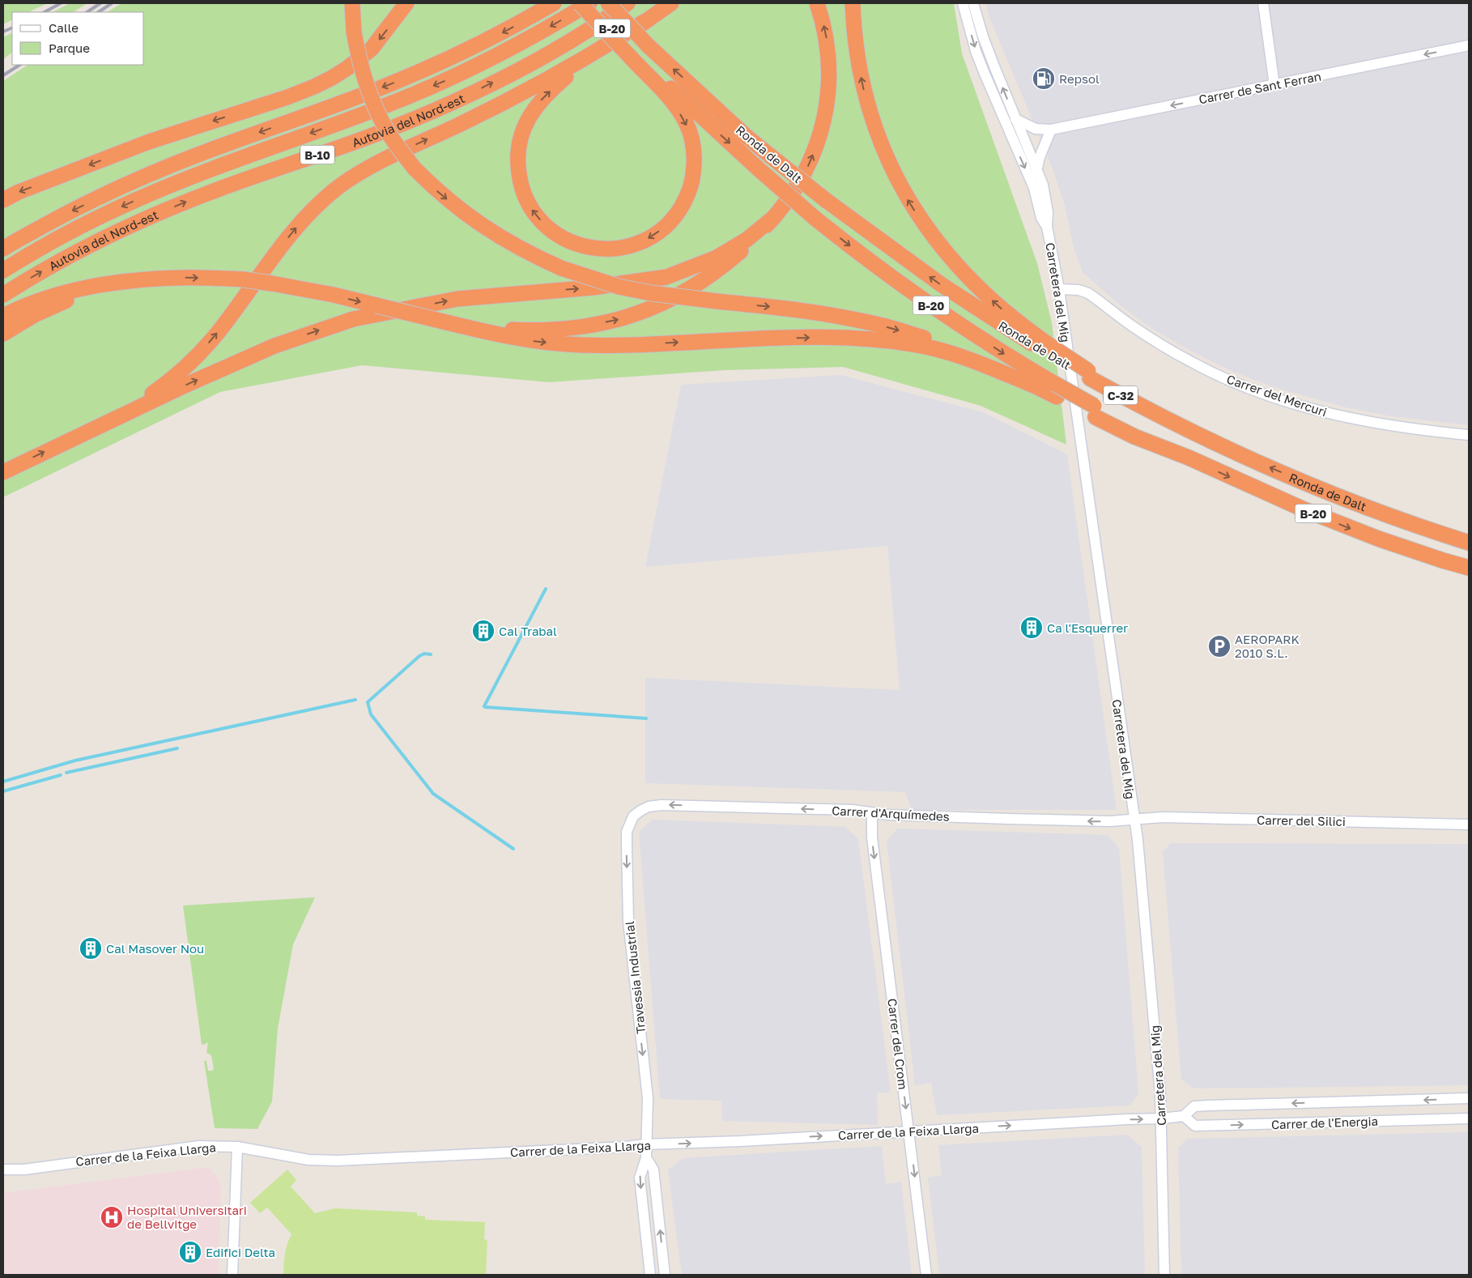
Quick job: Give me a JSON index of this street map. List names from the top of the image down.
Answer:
{
  "streets": {
    "highway": [
      "B-20",
      "Autovia del Nord-est",
      "Ronda de Dalt",
      "B-10",
      "C-32"
    ],
    "street": [
      "Carrer de Sant Ferran",
      "Carretera del Mig",
      "Carrer del Mercuri",
      "Carrer d'Arquímedes",
      "Carrer del Silici",
      "Travessia Industrial",
      "Carrer del Crom",
      "Carrer de l'Energia",
      "Carrer de la Feixa Llarga"
    ]
  },
  "crossings": [
    ["B-20", "Autovia del Nord-est"],
    ["B-20", "Ronda de Dalt"],
    ["Carrer de Sant Ferran", "Carretera del Mig"],
    ["Carretera del Mig", "Carrer del Mercuri"],
    ["Carretera del Mig", "Carrer d'Arquímedes"],
    ["Carretera del Mig", "Carrer del Silici"],
    ["Carretera del Mig", "Carrer de l'Energia"],
    ["Carretera del Mig", "Carrer de la Feixa Llarga"],
    ["Carrer d'Arquímedes", "Carrer del Silici"],
    ["Carrer d'Arquímedes", "Travessia Industrial"],
    ["Carrer d'Arquímedes", "Carrer del Crom"],
    ["Travessia Industrial", "Carrer de la Feixa Llarga"],
    ["Carrer del Crom", "Carrer de la Feixa Llarga"],
    ["Carrer de l'Energia", "Carrer de la Feixa Llarga"]
  ],
  "one_way": [
    "Carrer de Sant Ferran",
    "Carrer d'Arquímedes",
    "Carrer del Crom",
    "Carrer de la Feixa Llarga"
  ],
  "places": {
    "fuel station": ["Repsol"],
    "building": [
      "Ca l'Esquerrer",
      "Cal Trabal",
      "Cal Masover Nou",
      "Edifici Delta"
    ],
    "parking": ["AEROPARK 2010 S.L."],
    "hospital": ["Hospital Universitari de Bellvitge"]
  },
  "legend": ["Calle", "Parque"]
}
